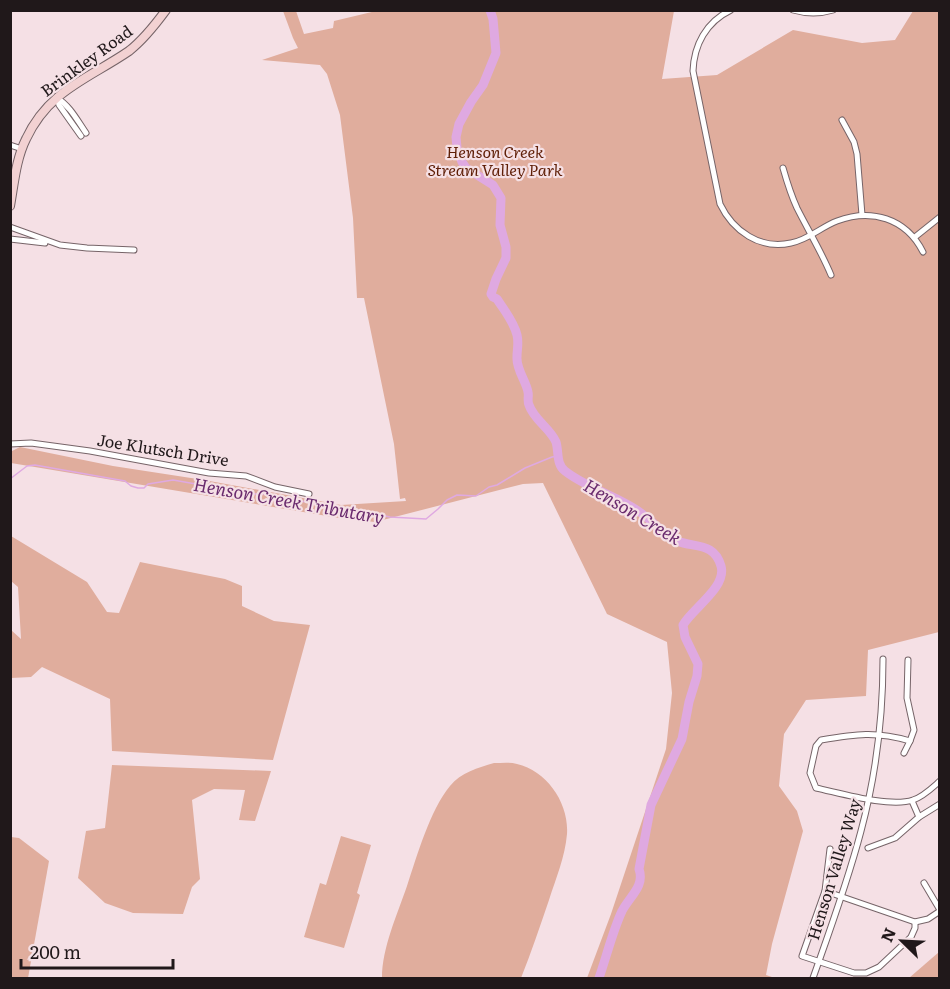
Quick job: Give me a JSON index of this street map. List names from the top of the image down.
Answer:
{
  "streets": {
    "main road": ["Brinkley Road"],
    "street": ["Joe Klutsch Drive", "Henson Valley Way"]
  },
  "water": ["Henson Creek Tributary", "Henson Creek"],
  "parks": ["Henson Creek Stream Valley Park"],
  "scale_bar": "200 m",
  "north": "top left"
}
